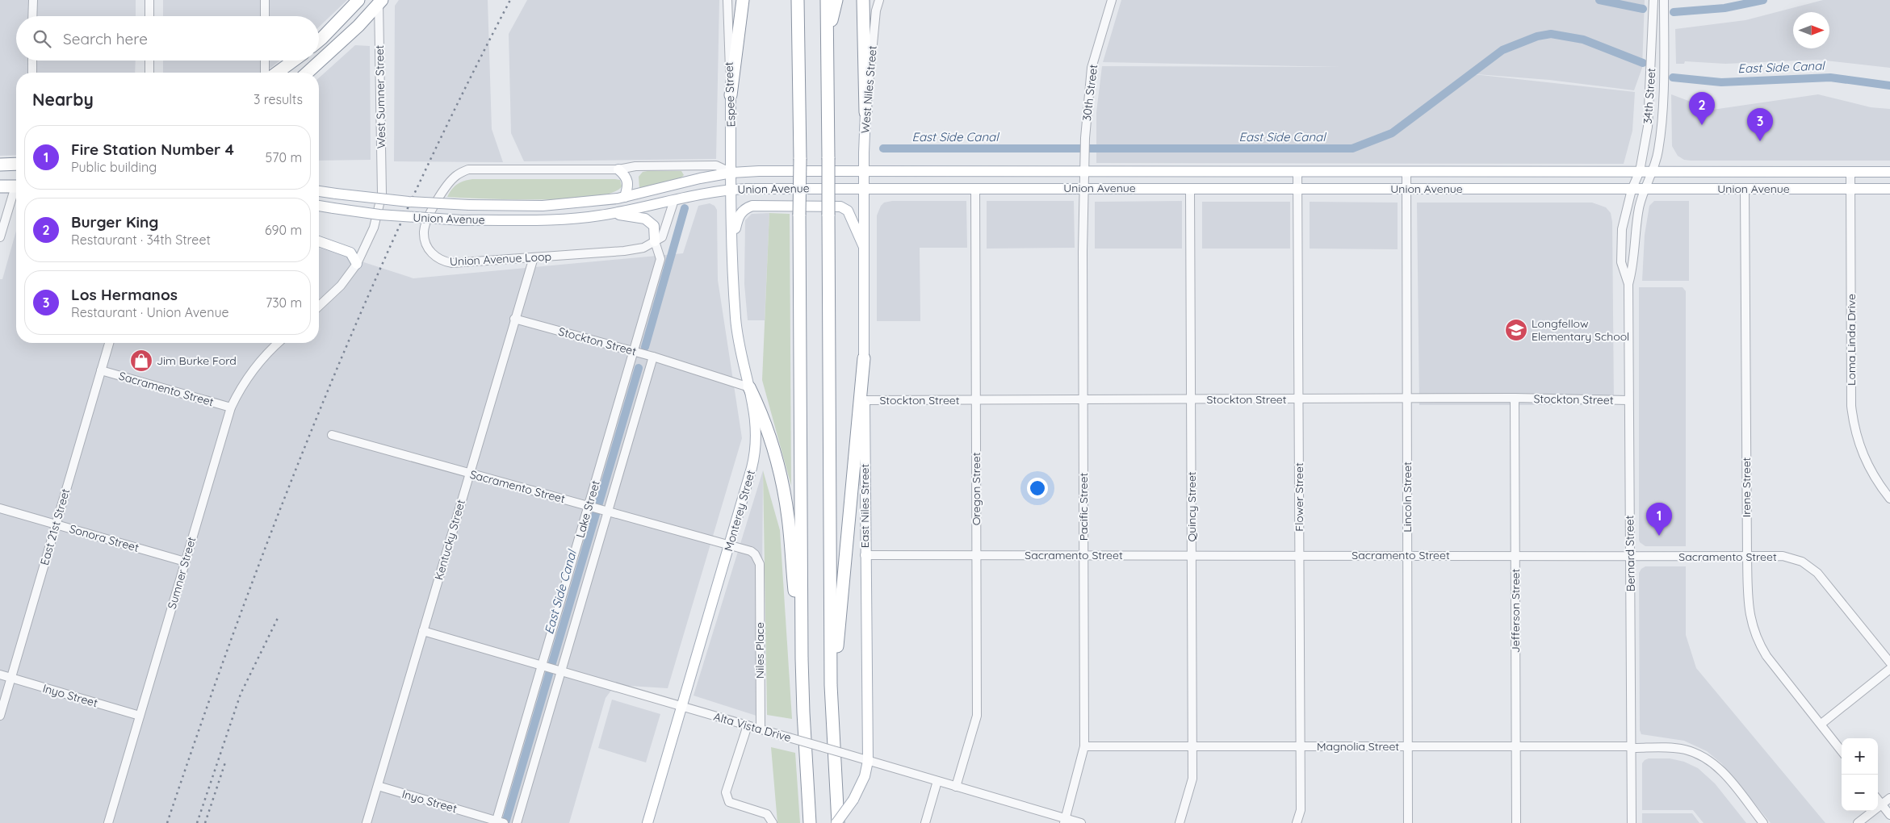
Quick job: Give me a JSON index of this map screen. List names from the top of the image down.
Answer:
{
  "streets": {
    "main road": [
      "West Niles Street",
      "Espee Street",
      "Union Avenue",
      "East Niles Street",
      "Monterey Street"
    ],
    "street": [
      "30th Street",
      "34th Street",
      "West Sumner Street",
      "Union Avenue Loop",
      "Loma Linda Drive",
      "Stockton Street",
      "Sacramento Street",
      "Irene Street",
      "Oregon Street",
      "Flower Street",
      "Lincoln Street",
      "Pacific Street",
      "Quincy Street",
      "Lake Street",
      "East 21st Street",
      "Sonora Street",
      "Kentucky Street",
      "Bernard Street",
      "Sumner Street",
      "Jefferson Street",
      "Niles Place",
      "Inyo Street",
      "Alta Vista Drive",
      "Magnolia Street"
    ]
  },
  "crossings": [
    ["West Niles Street", "Union Avenue"],
    ["West Niles Street", "East Niles Street"],
    ["30th Street", "Union Avenue"],
    ["30th Street", "Pacific Street"],
    ["Espee Street", "Union Avenue"],
    ["Espee Street", "Monterey Street"],
    ["34th Street", "Union Avenue"],
    ["34th Street", "Bernard Street"],
    ["Union Avenue", "Union Avenue Loop"],
    ["Union Avenue", "Loma Linda Drive"],
    ["Union Avenue", "Irene Street"],
    ["Union Avenue", "Oregon Street"],
    ["Union Avenue", "Flower Street"],
    ["Union Avenue", "Lincoln Street"],
    ["Union Avenue", "East Niles Street"],
    ["Union Avenue", "Pacific Street"],
    ["Union Avenue", "Quincy Street"],
    ["Union Avenue", "Monterey Street"],
    ["Union Avenue", "Bernard Street"],
    ["Union Avenue Loop", "Lake Street"],
    ["Union Avenue Loop", "Kentucky Street"],
    ["Stockton Street", "Oregon Street"],
    ["Stockton Street", "Flower Street"],
    ["Stockton Street", "Lincoln Street"],
    ["Stockton Street", "East Niles Street"],
    ["Stockton Street", "Pacific Street"],
    ["Stockton Street", "Quincy Street"],
    ["Stockton Street", "Lake Street"],
    ["Stockton Street", "Monterey Street"],
    ["Stockton Street", "Kentucky Street"],
    ["Stockton Street", "Bernard Street"],
    ["Stockton Street", "Jefferson Street"],
    ["Sacramento Street", "Irene Street"],
    ["Sacramento Street", "Oregon Street"],
    ["Sacramento Street", "Flower Street"],
    ["Sacramento Street", "Lincoln Street"],
    ["Sacramento Street", "East Niles Street"],
    ["Sacramento Street", "Pacific Street"],
    ["Sacramento Street", "Quincy Street"],
    ["Sacramento Street", "Lake Street"],
    ["Sacramento Street", "Monterey Street"],
    ["Sacramento Street", "East 21st Street"],
    ["Sacramento Street", "Kentucky Street"],
    ["Sacramento Street", "Bernard Street"],
    ["Sacramento Street", "Sumner Street"],
    ["Sacramento Street", "Jefferson Street"],
    ["Sacramento Street", "Niles Place"],
    ["Oregon Street", "Alta Vista Drive"],
    ["Flower Street", "Magnolia Street"],
    ["Lincoln Street", "Magnolia Street"],
    ["East Niles Street", "Alta Vista Drive"],
    ["Pacific Street", "Alta Vista Drive"],
    ["Pacific Street", "Magnolia Street"],
    ["Quincy Street", "Magnolia Street"],
    ["Lake Street", "Inyo Street"],
    ["Lake Street", "Alta Vista Drive"],
    ["Monterey Street", "Alta Vista Drive"],
    ["East 21st Street", "Sonora Street"],
    ["East 21st Street", "Inyo Street"],
    ["Sonora Street", "Sumner Street"],
    ["Kentucky Street", "Inyo Street"],
    ["Kentucky Street", "Alta Vista Drive"],
    ["Bernard Street", "Magnolia Street"],
    ["Sumner Street", "Inyo Street"],
    ["Jefferson Street", "Magnolia Street"],
    ["Niles Place", "Alta Vista Drive"]
  ],
  "water": ["East Side Canal"],
  "places": {
    "school or university": ["Longfellow Elementary School"],
    "shop": ["Jim Burke Ford"]
  },
  "north": "right",
  "page": {
    "search": "Search here",
    "heading": ["Nearby", "3 results"],
    "pins": ["2", "3", "1"],
    "list": [
      {
        "mark": "1",
        "name": "Fire Station Number 4",
        "note": "Public building",
        "value": "570 m"
      },
      {
        "mark": "2",
        "name": "Burger King",
        "note": "Restaurant · 34th Street",
        "value": "690 m"
      },
      {
        "mark": "3",
        "name": "Los Hermanos",
        "note": "Restaurant · Union Avenue",
        "value": "730 m"
      }
    ],
    "map_buttons": ["+", "−"]
  }
}
